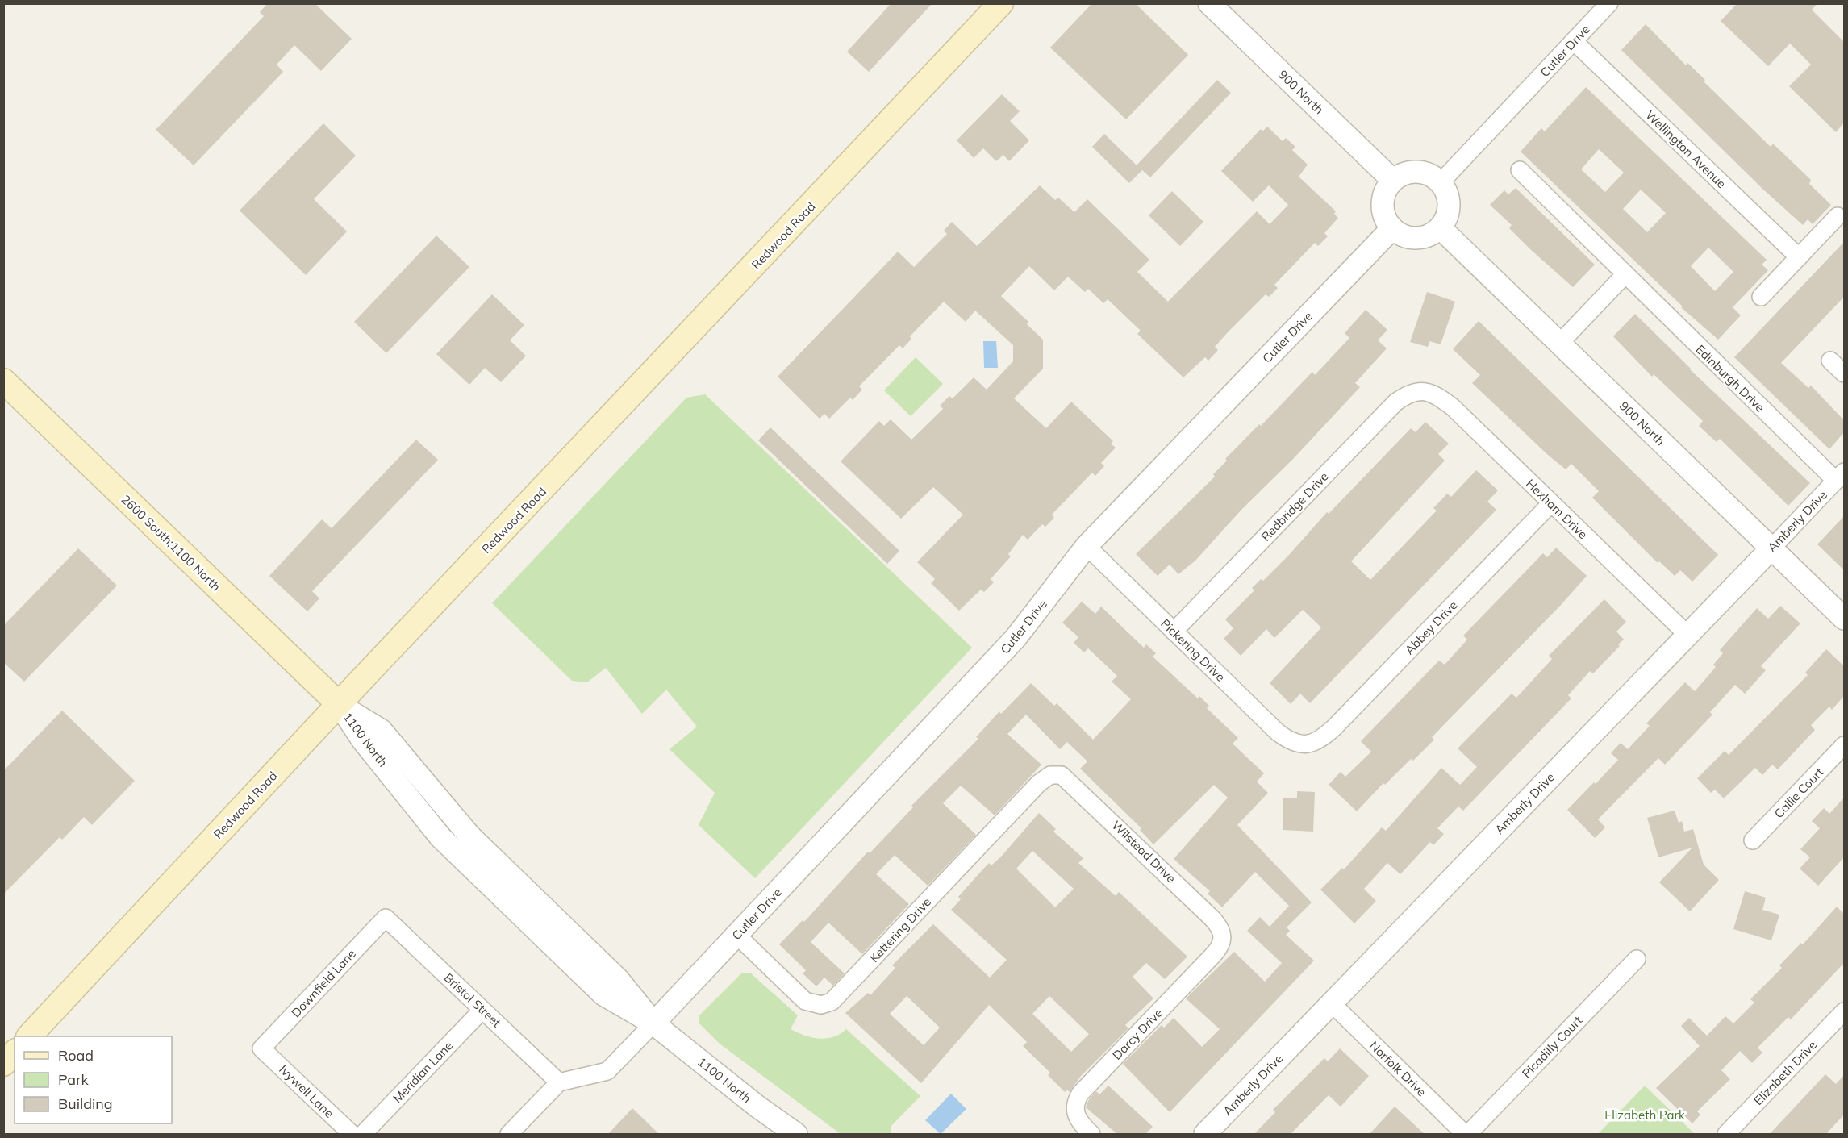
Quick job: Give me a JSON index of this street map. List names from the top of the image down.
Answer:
{
  "streets": {
    "main road": ["Redwood Road", "2600 South;1100 North"],
    "street": [
      "Cutler Drive",
      "900 North",
      "Wellington Avenue",
      "Edinburgh Drive",
      "Redbridge Drive",
      "Hexham Drive",
      "Amberly Drive",
      "Abbey Drive",
      "Pickering Drive",
      "1100 North",
      "Callie Court",
      "Wilstead Drive",
      "Kettering Drive",
      "Downfield Lane",
      "Bristol Street",
      "Darcy Drive",
      "Picadilly Court",
      "Norfolk Drive",
      "Meridian Lane",
      "Elizabeth Drive",
      "Ivywell Lane"
    ]
  },
  "crossings": [
    ["Cutler Drive", "900 North"],
    ["Cutler Drive", "Wellington Avenue"],
    ["Cutler Drive", "Pickering Drive"],
    ["Cutler Drive", "1100 North"],
    ["Cutler Drive", "Kettering Drive"],
    ["900 North", "Amberly Drive"],
    ["Redwood Road", "2600 South;1100 North"],
    ["Redwood Road", "1100 North"],
    ["Edinburgh Drive", "Amberly Drive"],
    ["Redbridge Drive", "Hexham Drive"],
    ["Redbridge Drive", "Pickering Drive"],
    ["Hexham Drive", "Amberly Drive"],
    ["Hexham Drive", "Abbey Drive"],
    ["Amberly Drive", "Norfolk Drive"],
    ["2600 South;1100 North", "1100 North"],
    ["Abbey Drive", "Pickering Drive"],
    ["Wilstead Drive", "Kettering Drive"],
    ["Wilstead Drive", "Darcy Drive"],
    ["Downfield Lane", "Bristol Street"],
    ["Downfield Lane", "Ivywell Lane"],
    ["Bristol Street", "Meridian Lane"],
    ["Picadilly Court", "Norfolk Drive"]
  ],
  "parks": ["Elizabeth Park"],
  "legend": ["Road", "Park", "Building"]
}
